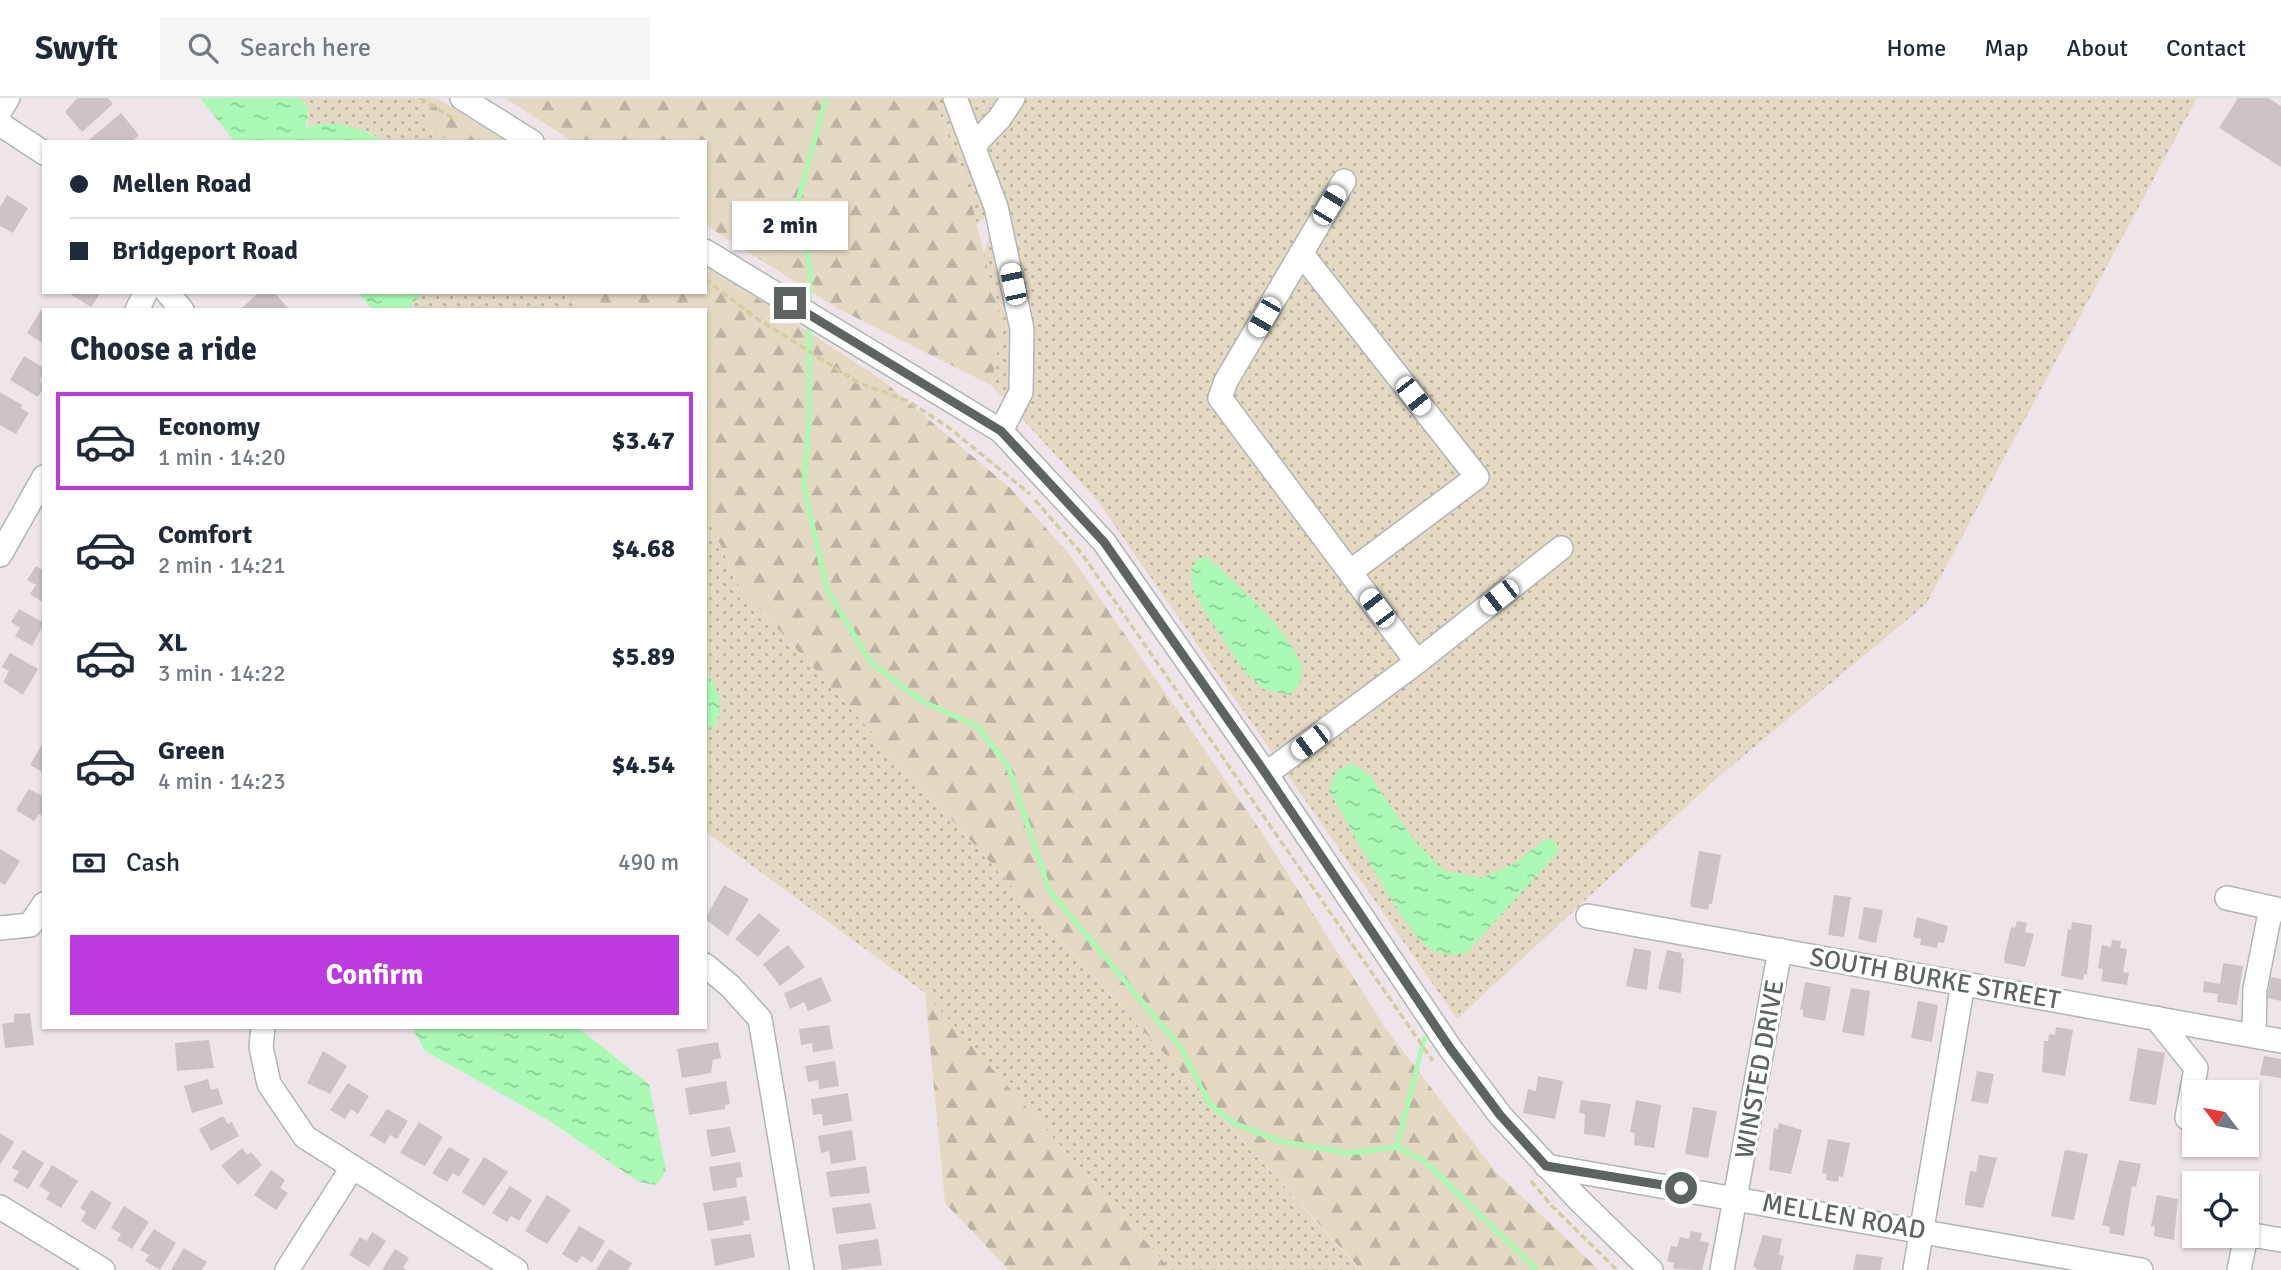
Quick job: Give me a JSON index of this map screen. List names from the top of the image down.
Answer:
{
  "streets": {
    "street": ["SOUTH BURKE STREET", "WINSTED DRIVE", "MELLEN ROAD"]
  },
  "crossings": [
    ["SOUTH BURKE STREET", "WINSTED DRIVE"],
    ["WINSTED DRIVE", "MELLEN ROAD"]
  ],
  "north": "top left",
  "page": {
    "header": "Swyft",
    "search": "Search here",
    "nav": [
      "Home",
      "Map",
      "About",
      "Contact"
    ],
    "banner": ["Mellen Road", "Bridgeport Road"],
    "bubble": "2 min",
    "heading": "Choose a ride",
    "list": [
      {
        "name": "Economy",
        "note": "1 min · 14:20",
        "value": "$3.47"
      },
      {
        "name": "Comfort",
        "note": "2 min · 14:21",
        "value": "$4.68"
      },
      {
        "name": "XL",
        "note": "3 min · 14:22",
        "value": "$5.89"
      },
      {
        "name": "Green",
        "note": "4 min · 14:23",
        "value": "$4.54"
      }
    ],
    "pay": ["Cash", "490 m"],
    "buttons": "Confirm"
  }
}
